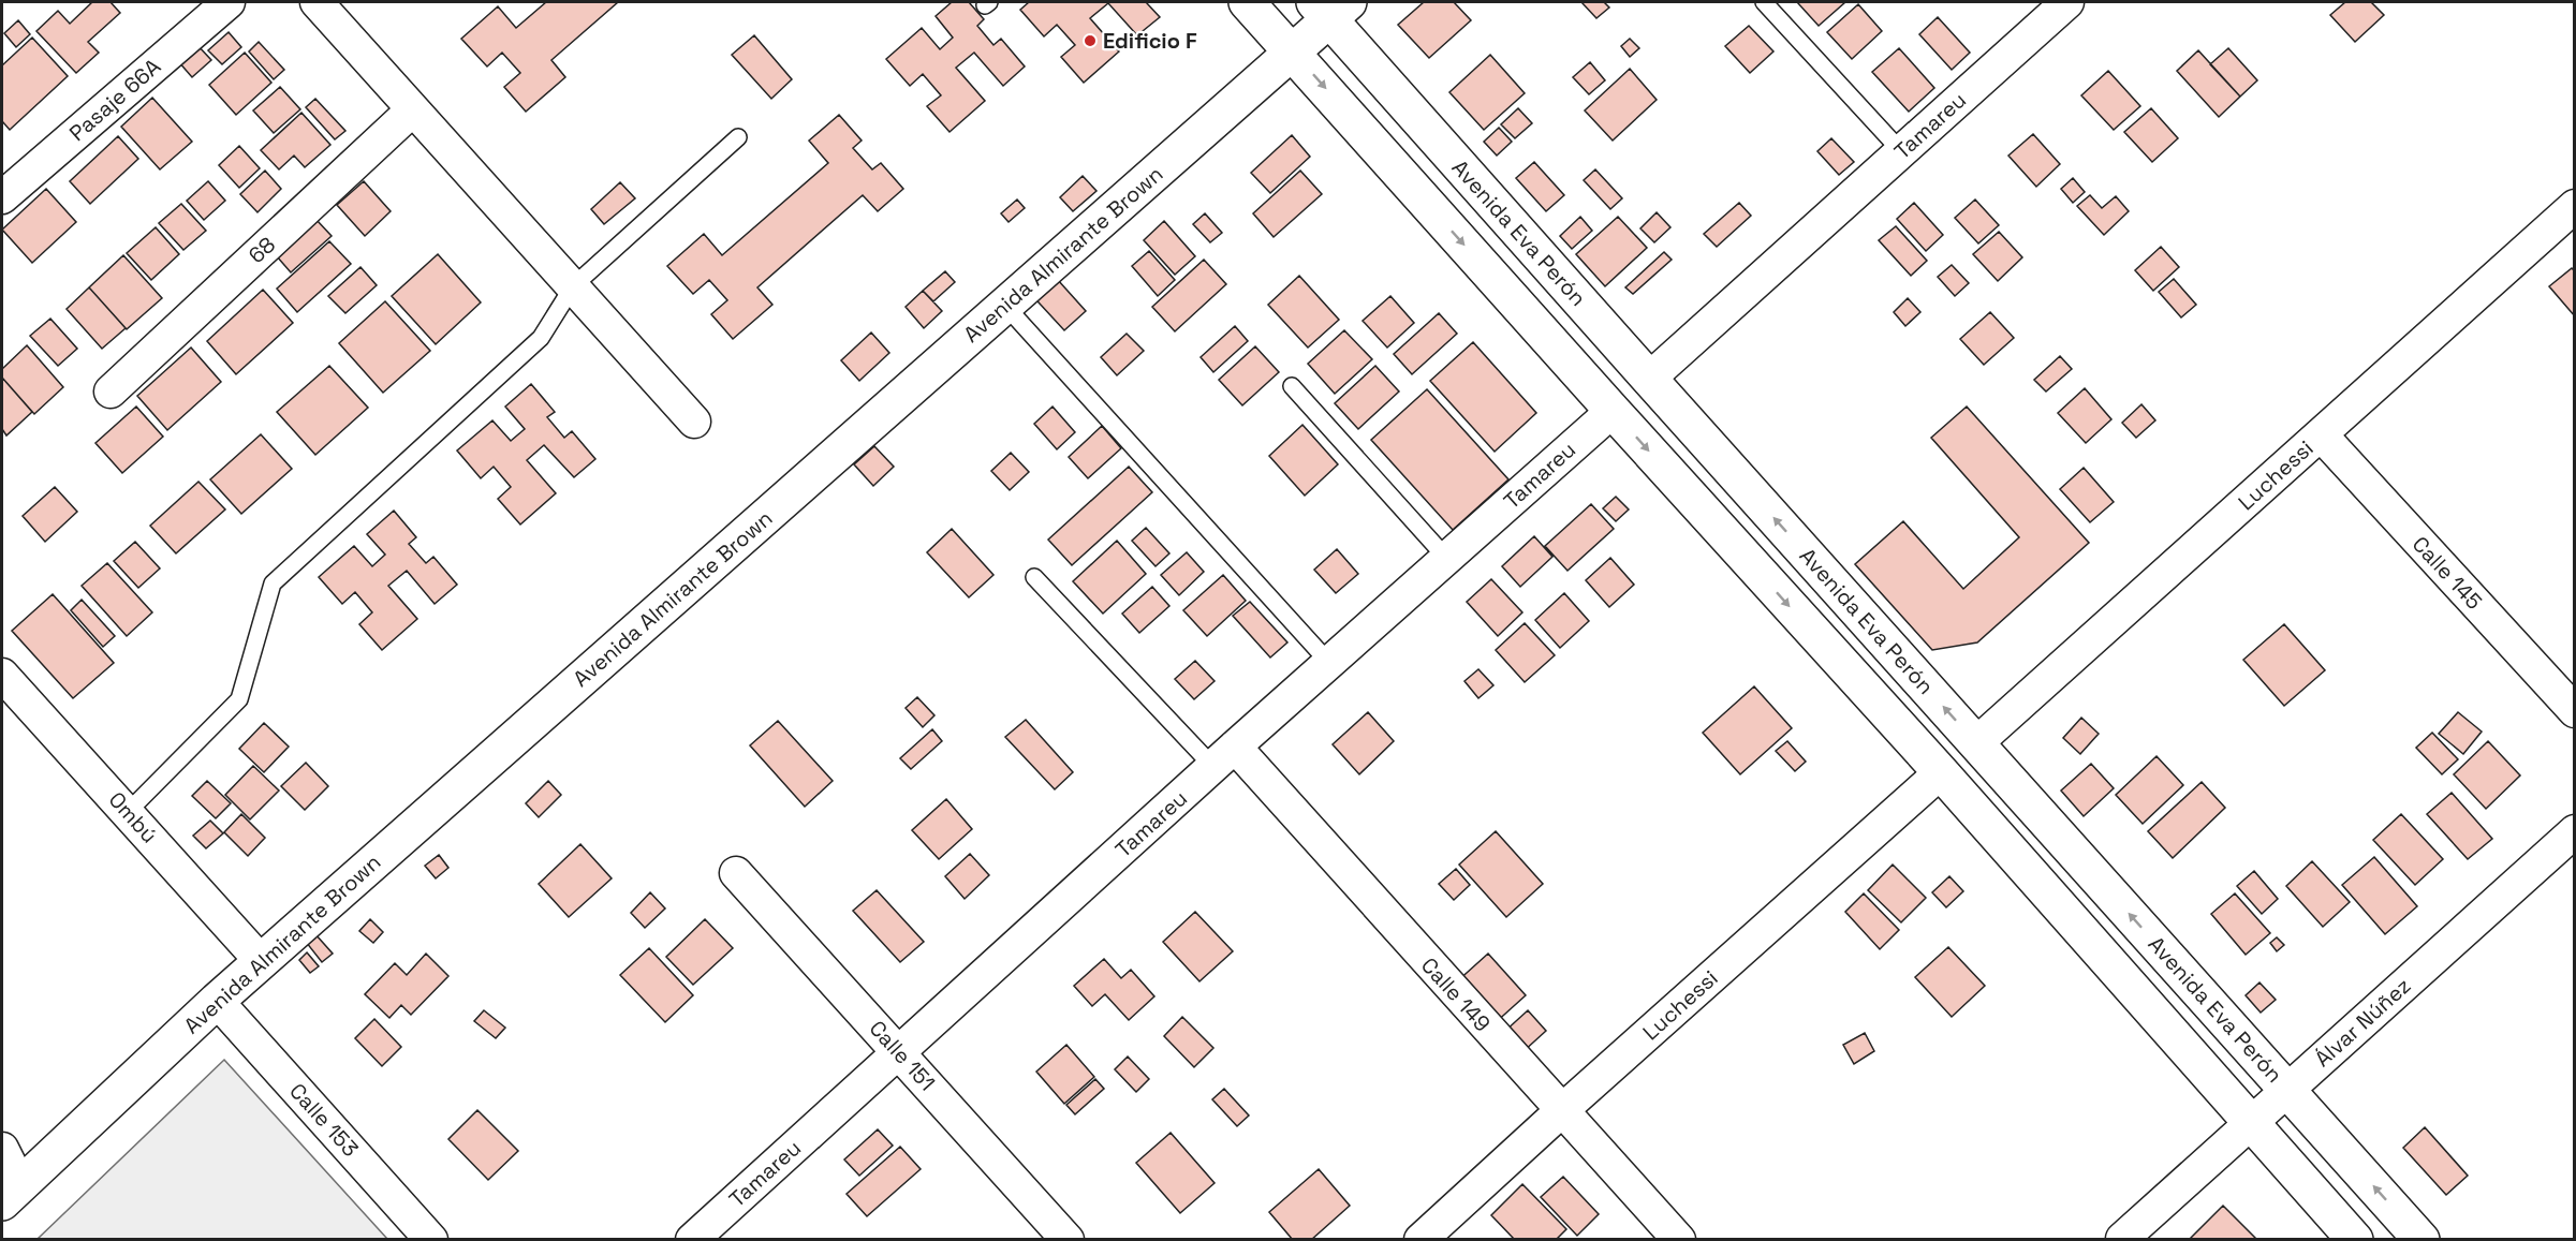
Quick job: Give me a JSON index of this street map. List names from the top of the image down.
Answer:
{
  "streets": {
    "street": [
      "Pasaje 66A",
      "Tamareu",
      "Avenida Eva Perón",
      "68",
      "Avenida Almirante Brown",
      "Luchessi",
      "Calle 145",
      "Ombú",
      "Calle 149",
      "Álvar Núñez",
      "Calle 151",
      "Calle 153"
    ]
  },
  "crossings": [
    ["Tamareu", "Avenida Eva Perón"],
    ["Tamareu", "Calle 149"],
    ["Tamareu", "Calle 151"],
    ["Avenida Eva Perón", "Avenida Almirante Brown"],
    ["Avenida Eva Perón", "Luchessi"],
    ["Avenida Eva Perón", "Álvar Núñez"],
    ["Avenida Almirante Brown", "Ombú"],
    ["Avenida Almirante Brown", "Calle 153"],
    ["Luchessi", "Calle 145"],
    ["Luchessi", "Calle 149"]
  ],
  "places": ["Edificio F"]
}
